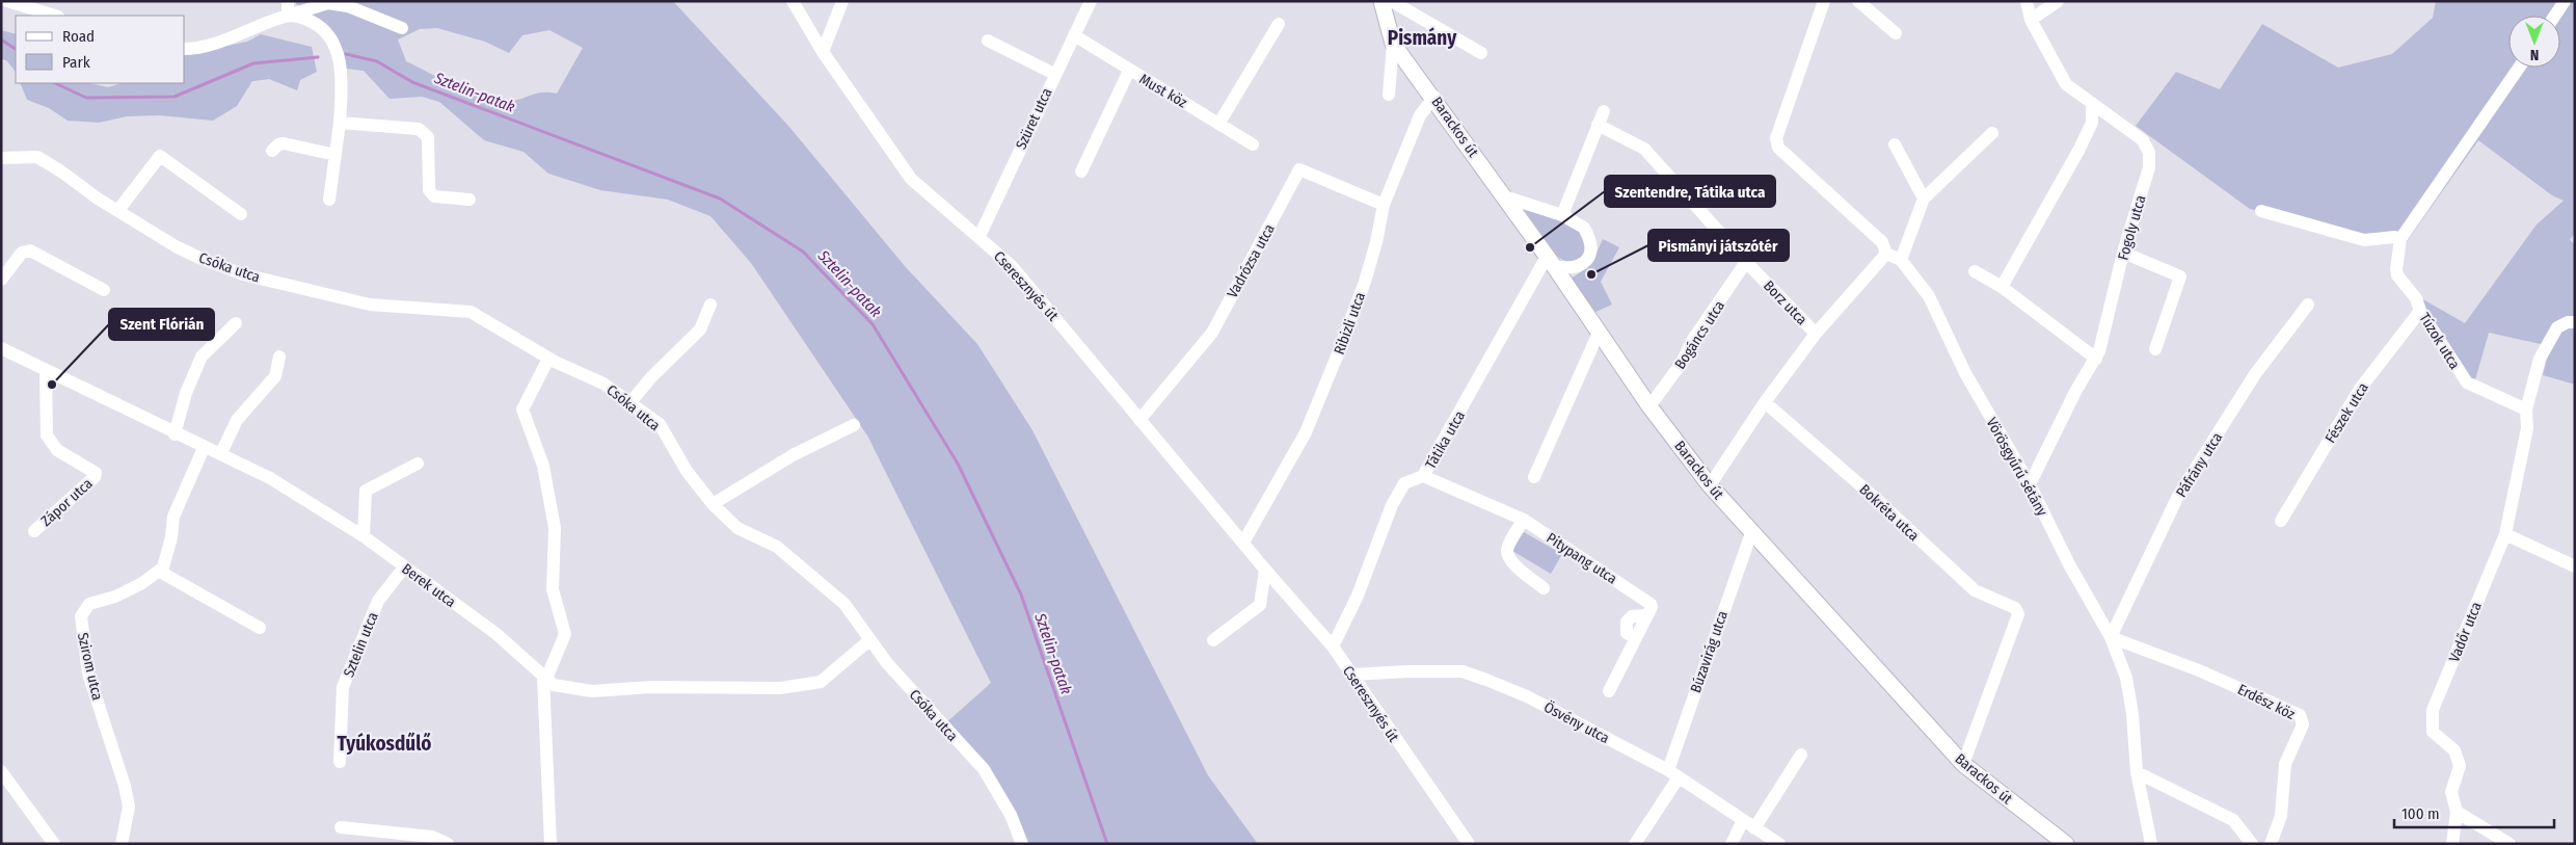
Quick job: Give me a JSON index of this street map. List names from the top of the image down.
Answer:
{
  "streets": {
    "street": [
      "Must köz",
      "Szüret utca",
      "Barackos út",
      "Fogoly utca",
      "Vadrózsa utca",
      "Csóka utca",
      "Cseresznyés út",
      "Borz utca",
      "Ribizli utca",
      "Bogáncs utca",
      "Túzok utca",
      "Fészek utca",
      "Tátika utca",
      "Páfrány utca",
      "Vörösgyűrű sétány",
      "Zápor utca",
      "Bokréta utca",
      "Pitypang utca",
      "Berek utca",
      "Vadőr utca",
      "Sztelin utca",
      "Búzavirág utca",
      "Szirom utca",
      "Erdész köz",
      "Ösvény utca"
    ]
  },
  "crossings": [
    ["Must köz", "Szüret utca"],
    ["Szüret utca", "Cseresznyés út"],
    ["Barackos út", "Borz utca"],
    ["Barackos út", "Ribizli utca"],
    ["Barackos út", "Bogáncs utca"],
    ["Barackos út", "Tátika utca"],
    ["Barackos út", "Bokréta utca"],
    ["Barackos út", "Búzavirág utca"],
    ["Fogoly utca", "Vörösgyűrű sétány"],
    ["Vadrózsa utca", "Cseresznyés út"],
    ["Vadrózsa utca", "Ribizli utca"],
    ["Csóka utca", "Berek utca"],
    ["Cseresznyés út", "Ribizli utca"],
    ["Cseresznyés út", "Tátika utca"],
    ["Cseresznyés út", "Ösvény utca"],
    ["Borz utca", "Bogáncs utca"],
    ["Borz utca", "Vörösgyűrű sétány"],
    ["Borz utca", "Bokréta utca"],
    ["Túzok utca", "Fészek utca"],
    ["Túzok utca", "Vadőr utca"],
    ["Tátika utca", "Pitypang utca"],
    ["Páfrány utca", "Vörösgyűrű sétány"],
    ["Páfrány utca", "Erdész köz"],
    ["Vörösgyűrű sétány", "Erdész köz"],
    ["Zápor utca", "Berek utca"],
    ["Berek utca", "Sztelin utca"],
    ["Búzavirág utca", "Ösvény utca"]
  ],
  "districts": ["Pismány", "Tyúkosdűlő"],
  "water": ["Sztelin-patak"],
  "places": ["Szentendre, Tátika utca", "Pismányi játszótér", "Szent Flórián"],
  "legend": ["Road", "Park"],
  "scale_bar": "100 m",
  "north": "bottom"
}
